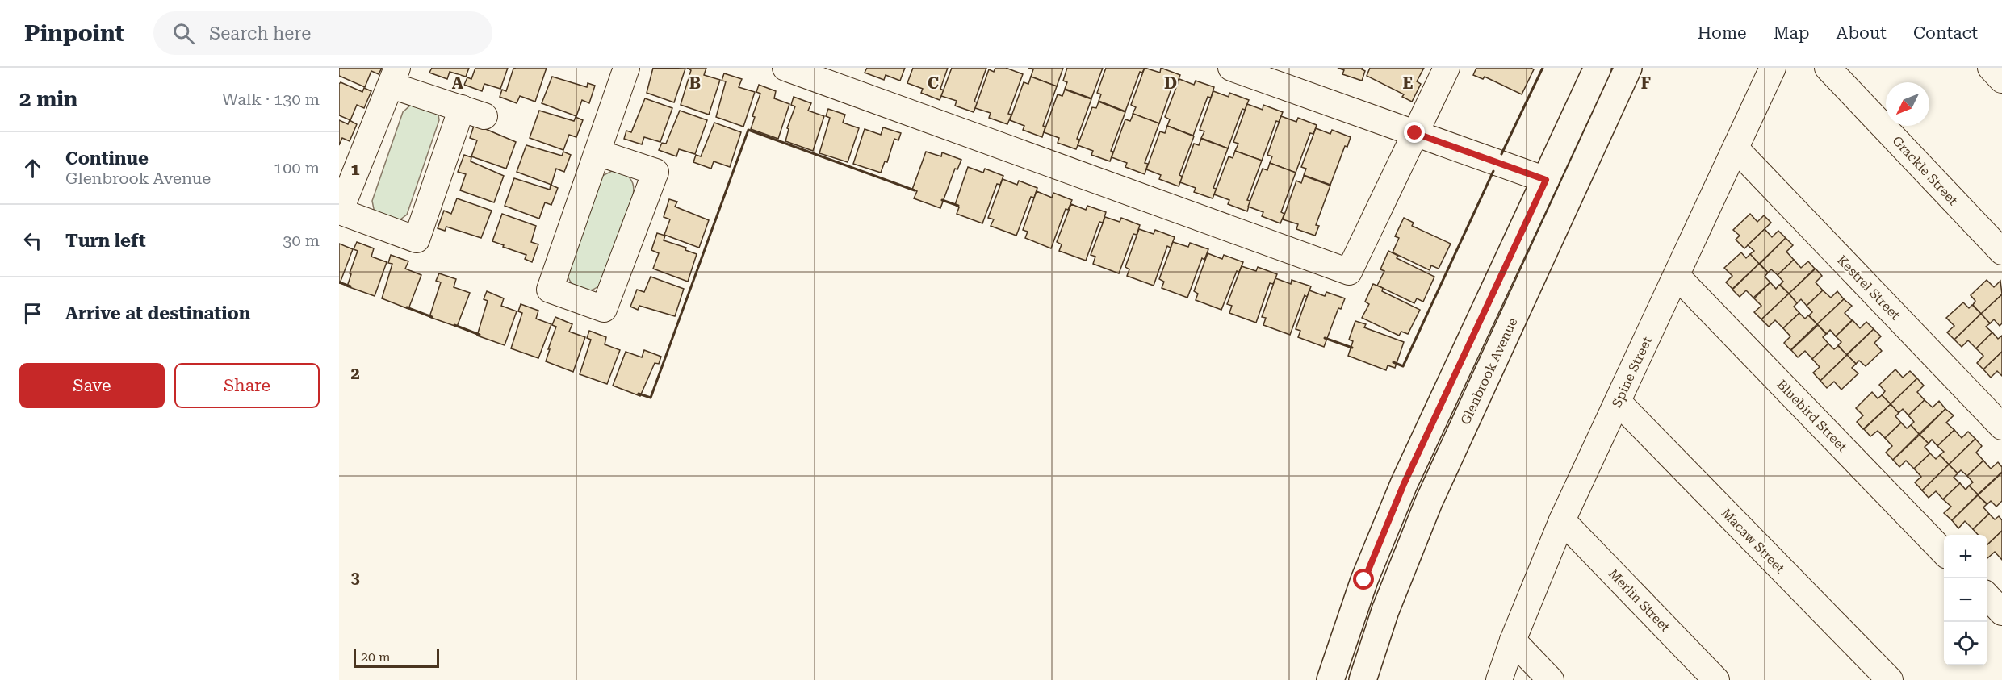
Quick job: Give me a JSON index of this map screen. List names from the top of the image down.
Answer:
{
  "streets": {
    "street": [
      "Grackle Street",
      "Kestrel Street",
      "Glenbrook Avenue",
      "Spine Street",
      "Bluebird Street",
      "Macaw Street",
      "Merlin Street"
    ]
  },
  "crossings": [
    ["Kestrel Street", "Spine Street"],
    ["Spine Street", "Bluebird Street"],
    ["Spine Street", "Macaw Street"],
    ["Spine Street", "Merlin Street"]
  ],
  "scale_bar": "20 m",
  "north": "bottom left",
  "page": {
    "header": "Pinpoint",
    "search": "Search here",
    "nav": [
      "Home",
      "Map",
      "About",
      "Contact"
    ],
    "heading": ["2 min", "Walk · 130 m"],
    "list": [
      ["Continue", "Glenbrook Avenue", "100 m"],
      ["Turn left", "30 m"],
      "Arrive at destination"
    ],
    "buttons": ["Save", "Share"],
    "map_buttons": ["+", "−"],
    "scale": "20 m"
  },
  "grid": {
    "columns": [
      "A",
      "B",
      "C",
      "D",
      "E",
      "F"
    ],
    "rows": ["1", "2", "3"]
  }
}
